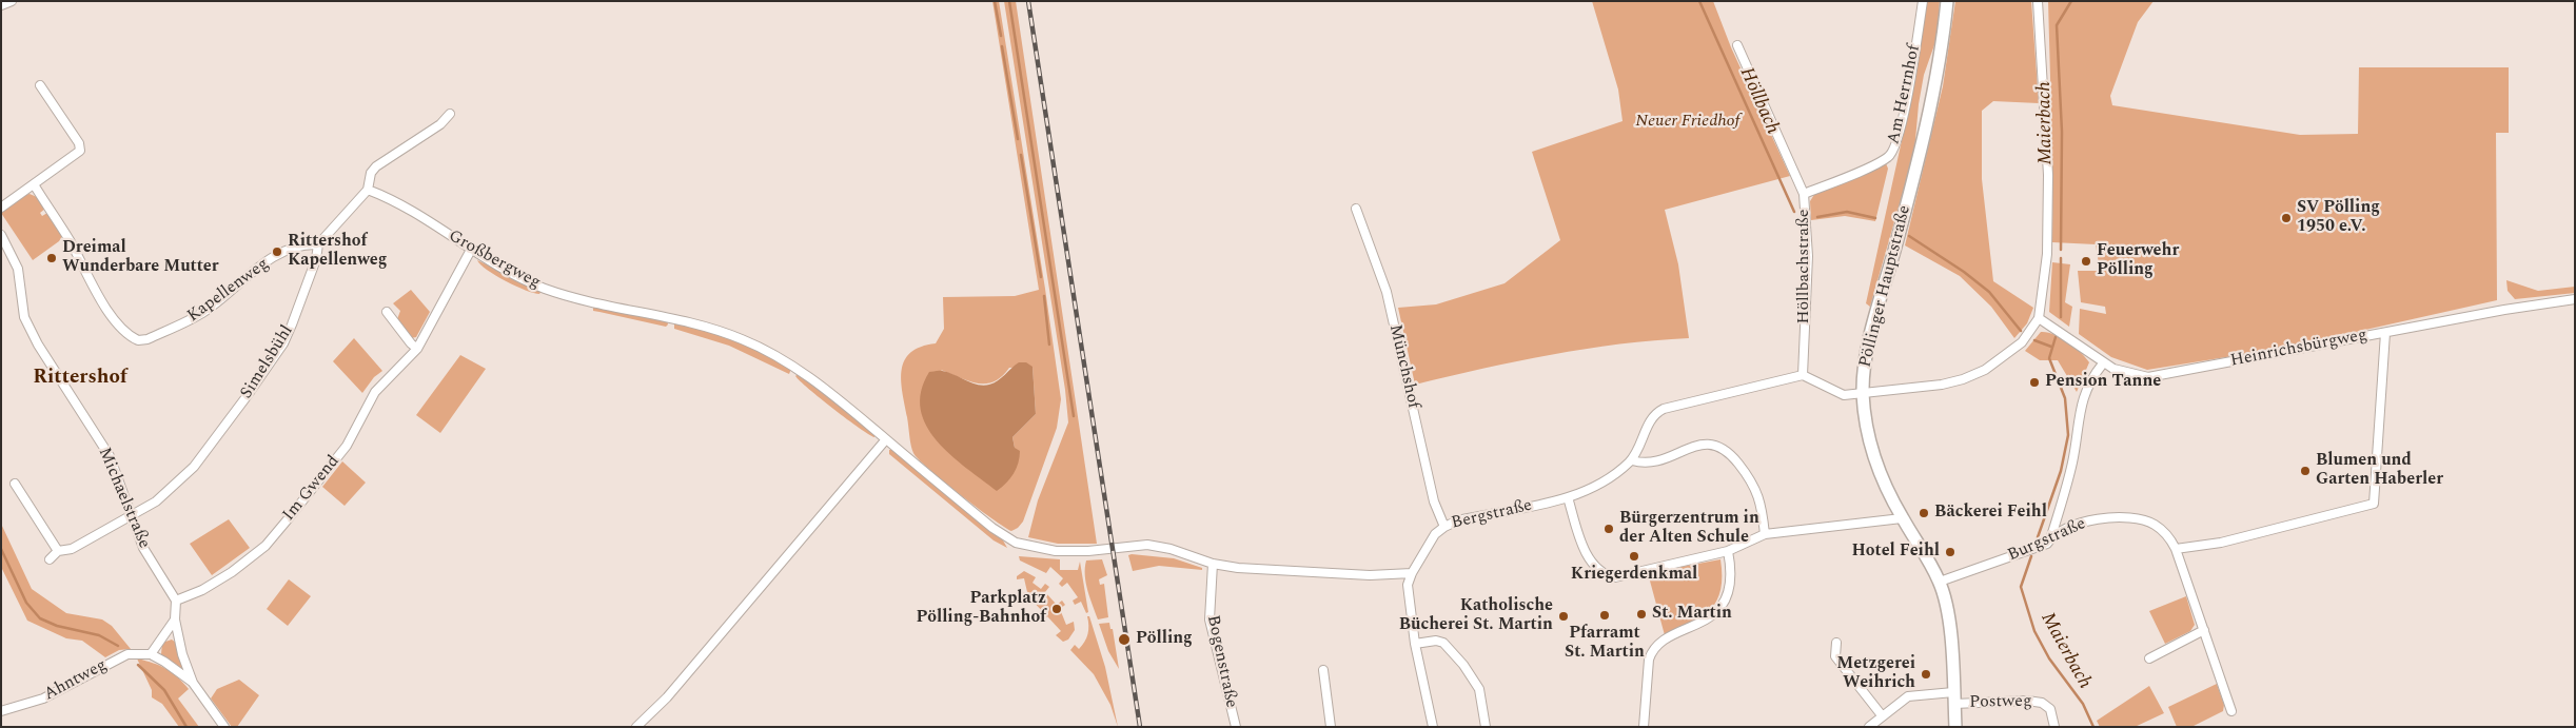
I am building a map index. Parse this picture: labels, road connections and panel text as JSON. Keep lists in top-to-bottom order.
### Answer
{
  "streets": {
    "street": [
      "Am Herrnhof",
      "Großbergweg",
      "Höllbachstraße",
      "Pöllinger Hauptstraße",
      "Kapellenweg",
      "Heinrichsbürgweg",
      "Simelsbühl",
      "Münchshof",
      "Im Gwend",
      "Michaelstraße",
      "Bergstraße",
      "Burgstraße",
      "Bogenstraße",
      "Ahntweg",
      "Postweg"
    ]
  },
  "crossings": [
    ["Am Herrnhof", "Höllbachstraße"],
    ["Großbergweg", "Simelsbühl"],
    ["Großbergweg", "Im Gwend"],
    ["Großbergweg", "Bogenstraße"],
    ["Höllbachstraße", "Bergstraße"],
    ["Pöllinger Hauptstraße", "Burgstraße"],
    ["Pöllinger Hauptstraße", "Postweg"],
    ["Kapellenweg", "Simelsbühl"],
    ["Simelsbühl", "Michaelstraße"],
    ["Münchshof", "Bergstraße"],
    ["Im Gwend", "Michaelstraße"]
  ],
  "districts": ["Rittershof"],
  "water": ["Höllbach", "Maierbach"],
  "parks": ["Neuer Friedhof"],
  "places": [
    "SV Pölling 1950 e.V.",
    "Rittershof Kapellenweg",
    "Dreimal Wunderbare Mutter",
    "Feuerwehr Pölling",
    "Pension Tanne",
    "Blumen und Garten Haberler",
    "Bäckerei Feihl",
    "Bürgerzentrum in der Alten Schule",
    "Hotel Feihl",
    "Kriegerdenkmal",
    "Parkplatz Pölling-Bahnhof",
    "St. Martin",
    "Pfarramt St. Martin",
    "Katholische Bücherei St. Martin",
    "Pölling",
    "Metzgerei Weihrich"
  ]
}
